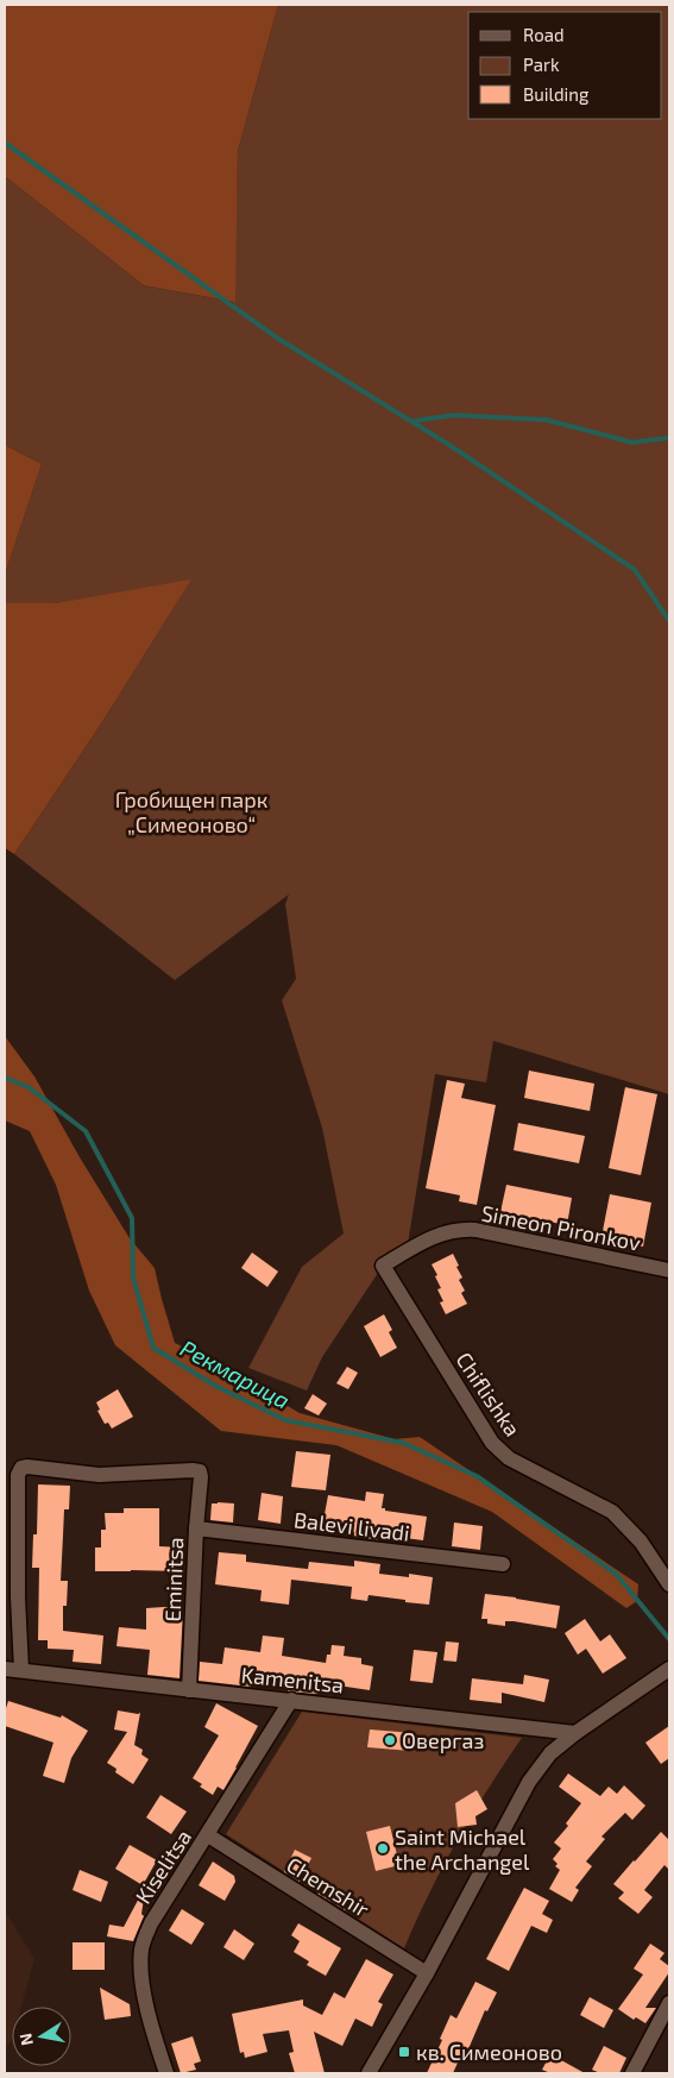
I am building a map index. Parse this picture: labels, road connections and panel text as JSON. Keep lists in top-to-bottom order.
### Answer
{
  "streets": {
    "street": [
      "Simeon Pironkov",
      "Chiflishka",
      "Balevi livadi",
      "Eminitsa",
      "Kamenitsa",
      "Kiselitsa",
      "Chemshir"
    ]
  },
  "crossings": [
    ["Simeon Pironkov", "Chiflishka"],
    ["Balevi livadi", "Eminitsa"],
    ["Eminitsa", "Kamenitsa"],
    ["Kamenitsa", "Kiselitsa"],
    ["Kiselitsa", "Chemshir"]
  ],
  "water": ["Рекмарица"],
  "parks": ["Гробищен парк „Симеоново“"],
  "places": {
    "other": ["Овергаз", "Saint Michael the Archangel"],
    "transit": ["кв. Симеоново"]
  },
  "legend": ["Road", "Park", "Building"],
  "north": "left"
}
